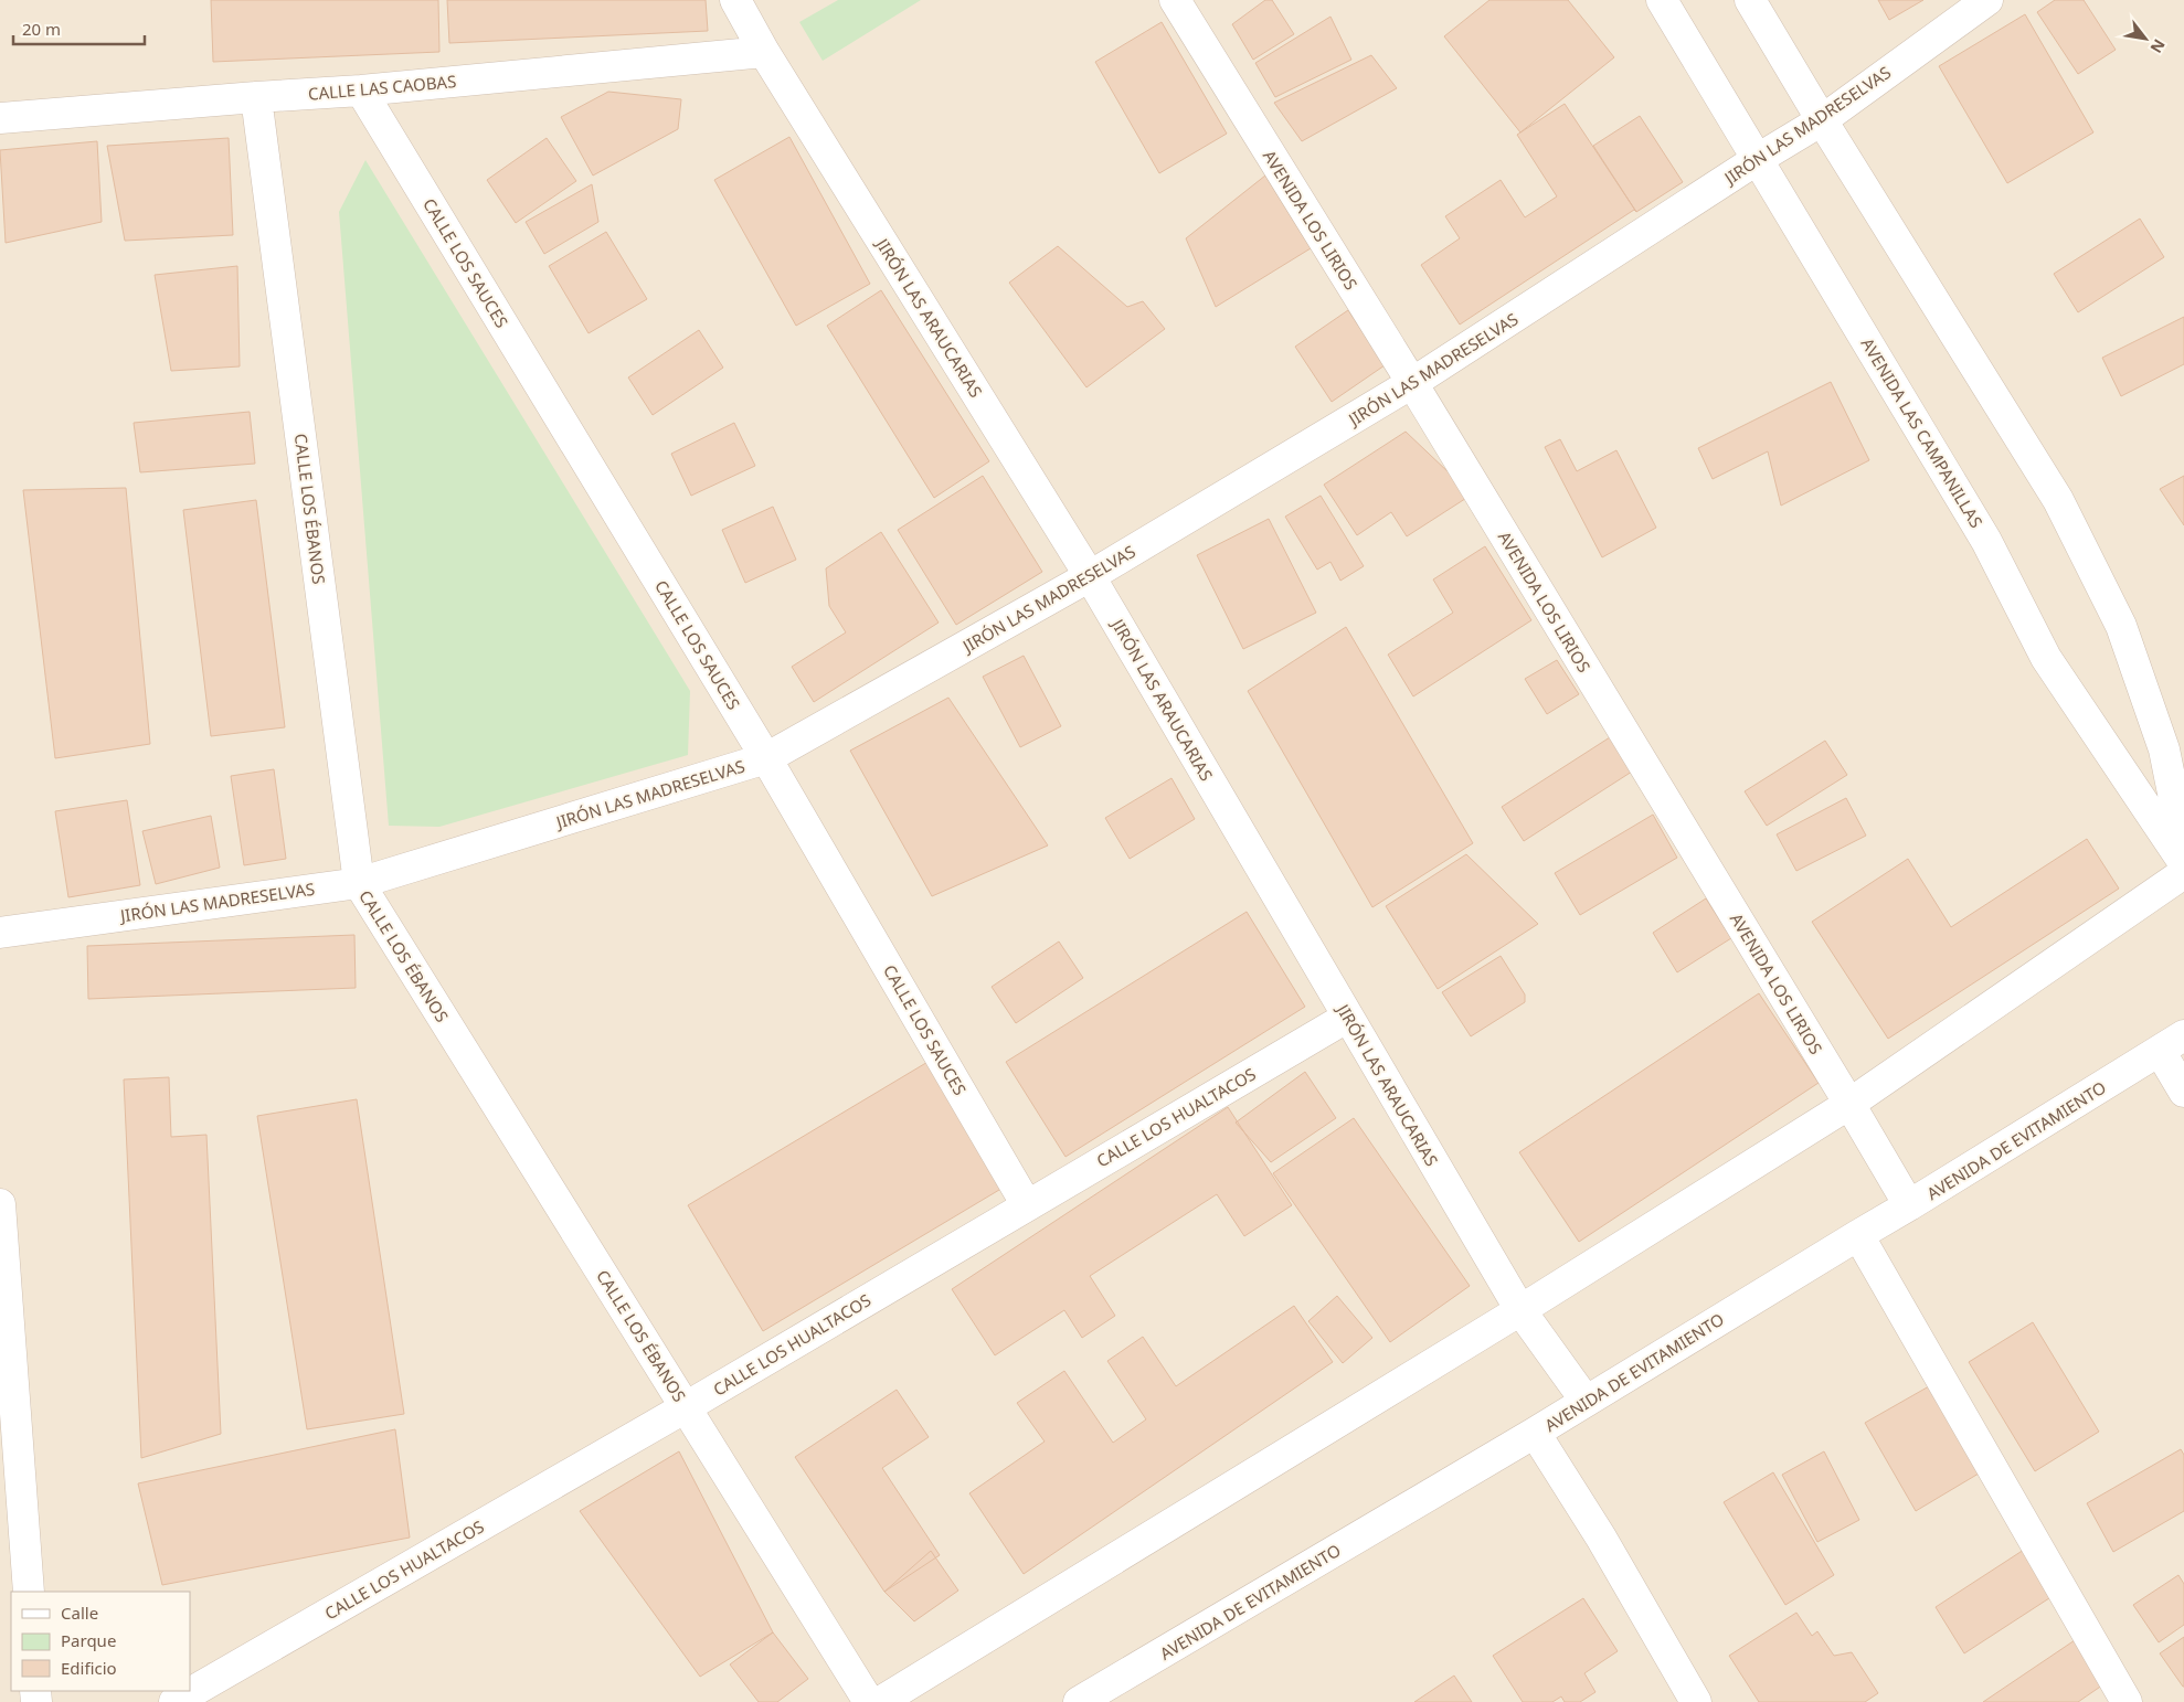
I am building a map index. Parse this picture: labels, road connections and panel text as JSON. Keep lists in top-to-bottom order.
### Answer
{
  "streets": {
    "street": [
      "CALLE LAS CAOBAS",
      "JIRÓN LAS MADRESELVAS",
      "AVENIDA LOS LIRIOS",
      "CALLE LOS SAUCES",
      "JIRÓN LAS ARAUCARIAS",
      "AVENIDA LAS CAMPANILLAS",
      "CALLE LOS ÉBANOS",
      "CALLE LOS HUALTACOS",
      "AVENIDA DE EVITAMIENTO"
    ]
  },
  "crossings": [
    ["CALLE LAS CAOBAS", "CALLE LOS SAUCES"],
    ["CALLE LAS CAOBAS", "JIRÓN LAS ARAUCARIAS"],
    ["CALLE LAS CAOBAS", "CALLE LOS ÉBANOS"],
    ["JIRÓN LAS MADRESELVAS", "AVENIDA LOS LIRIOS"],
    ["JIRÓN LAS MADRESELVAS", "CALLE LOS SAUCES"],
    ["JIRÓN LAS MADRESELVAS", "JIRÓN LAS ARAUCARIAS"],
    ["JIRÓN LAS MADRESELVAS", "AVENIDA LAS CAMPANILLAS"],
    ["JIRÓN LAS MADRESELVAS", "CALLE LOS ÉBANOS"],
    ["AVENIDA LOS LIRIOS", "AVENIDA DE EVITAMIENTO"],
    ["CALLE LOS SAUCES", "CALLE LOS HUALTACOS"],
    ["JIRÓN LAS ARAUCARIAS", "CALLE LOS HUALTACOS"],
    ["JIRÓN LAS ARAUCARIAS", "AVENIDA DE EVITAMIENTO"],
    ["CALLE LOS ÉBANOS", "CALLE LOS HUALTACOS"]
  ],
  "legend": ["Calle", "Parque", "Edificio"],
  "scale_bar": "20 m",
  "north": "bottom right"
}
